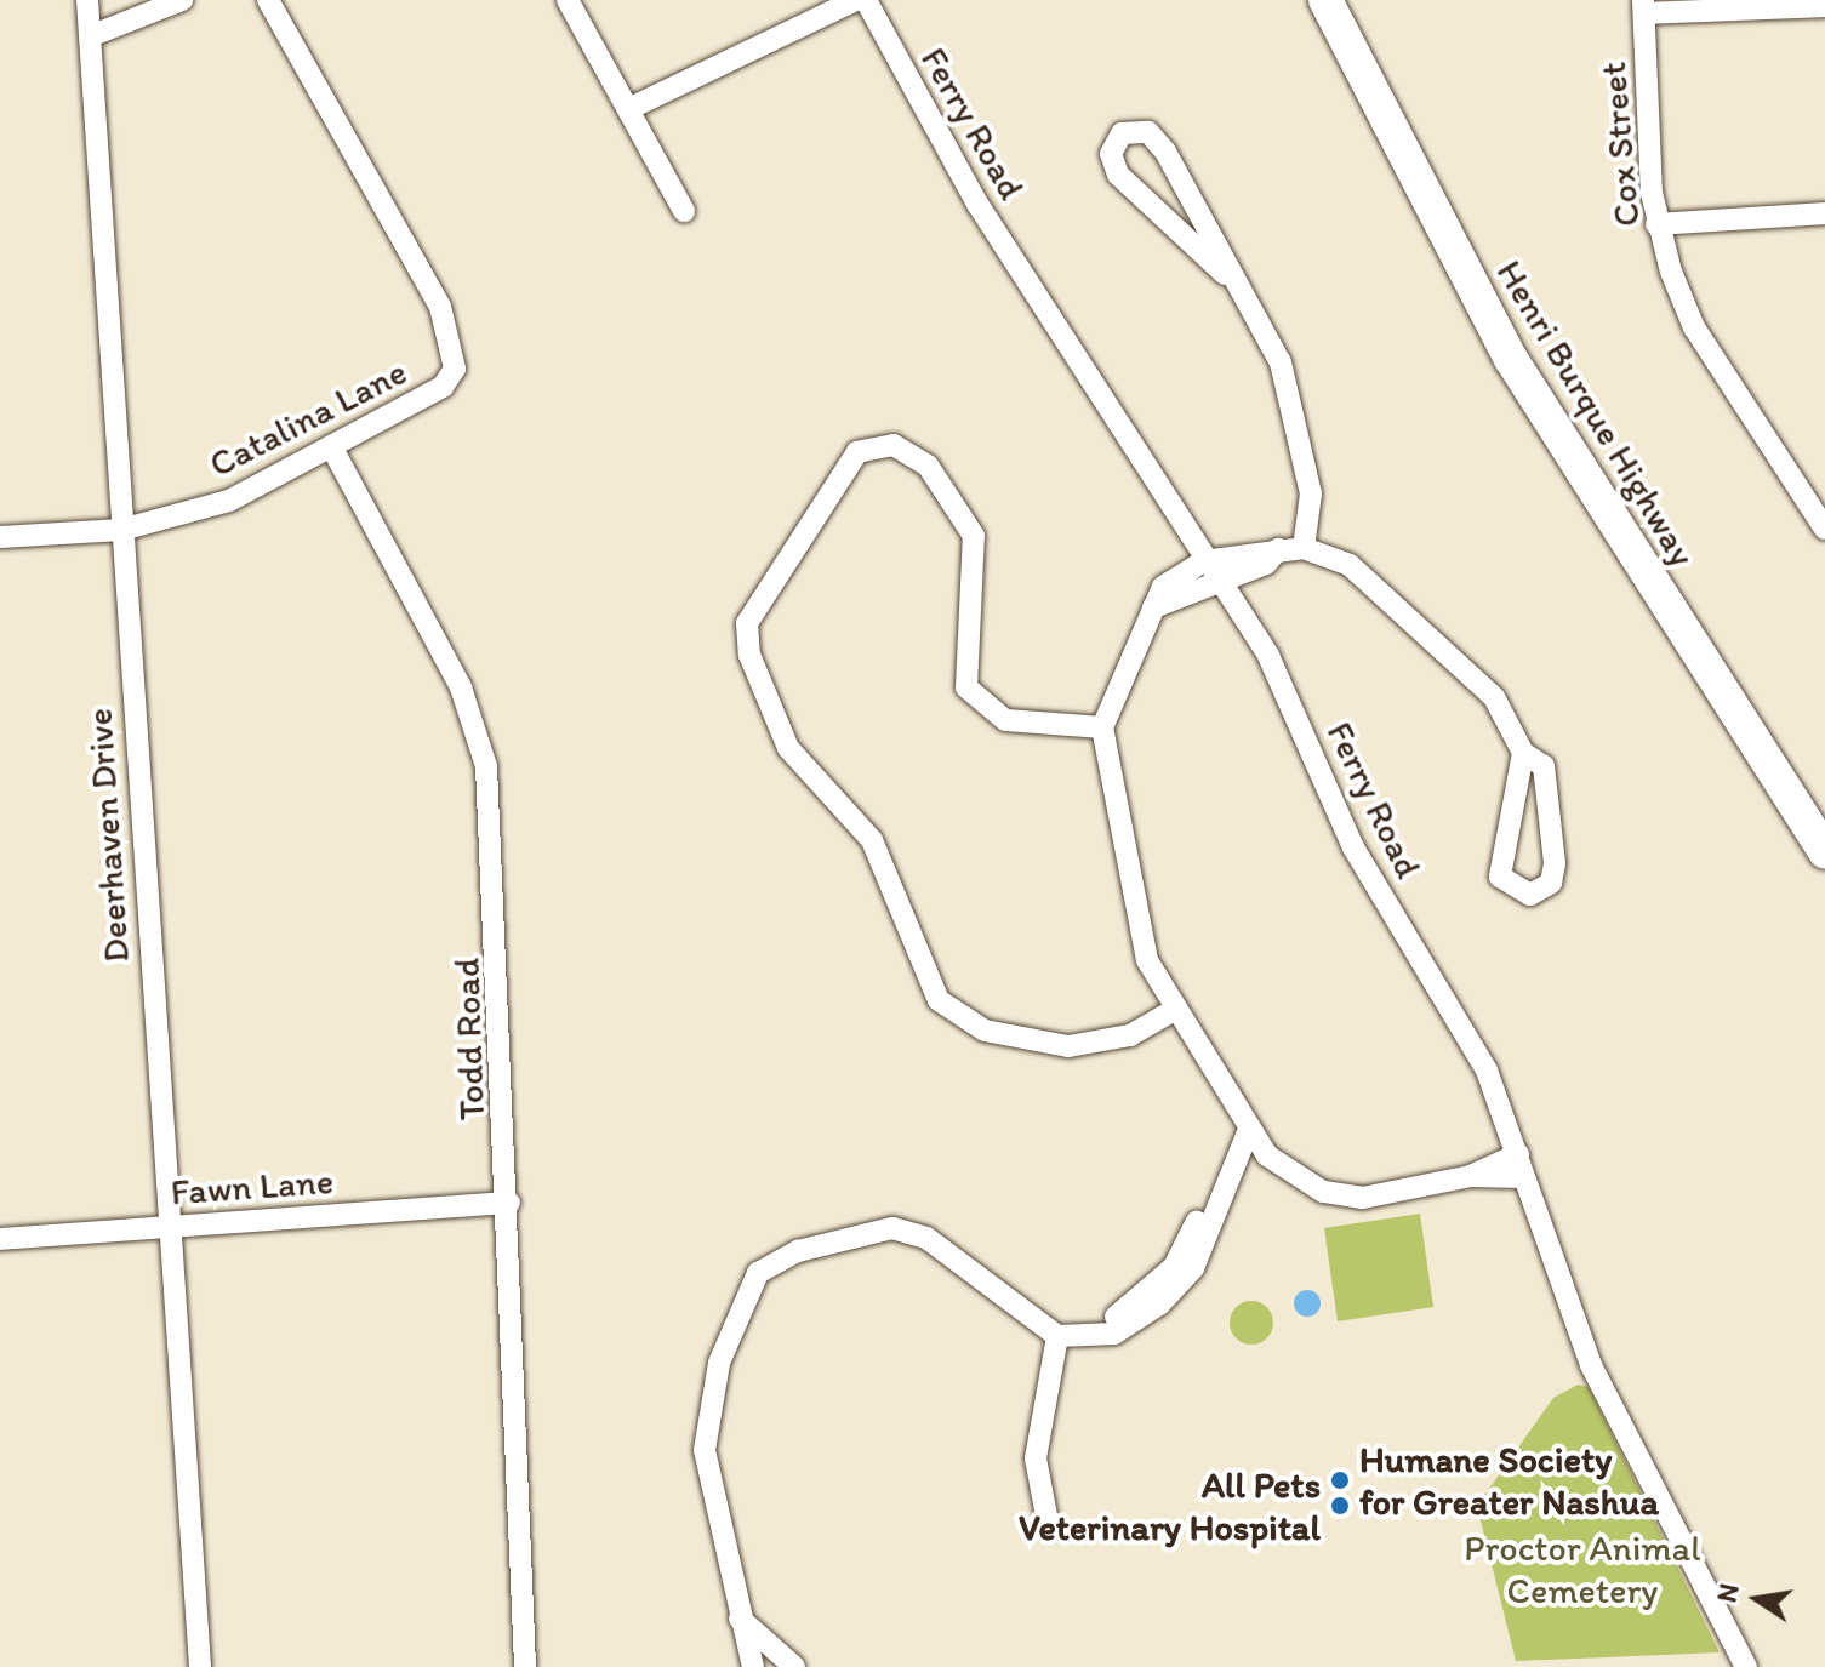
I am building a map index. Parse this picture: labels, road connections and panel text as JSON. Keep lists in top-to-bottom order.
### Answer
{
  "streets": {
    "main road": ["Henri Burque Highway"],
    "street": [
      "Ferry Road",
      "Cox Street",
      "Catalina Lane",
      "Deerhaven Drive",
      "Todd Road",
      "Fawn Lane"
    ]
  },
  "crossings": [
    ["Catalina Lane", "Deerhaven Drive"],
    ["Catalina Lane", "Todd Road"],
    ["Deerhaven Drive", "Fawn Lane"],
    ["Todd Road", "Fawn Lane"]
  ],
  "parks": ["Proctor Animal Cemetery"],
  "places": ["Humane Society for Greater Nashua", "All Pets Veterinary Hospital"],
  "north": "left"
}
